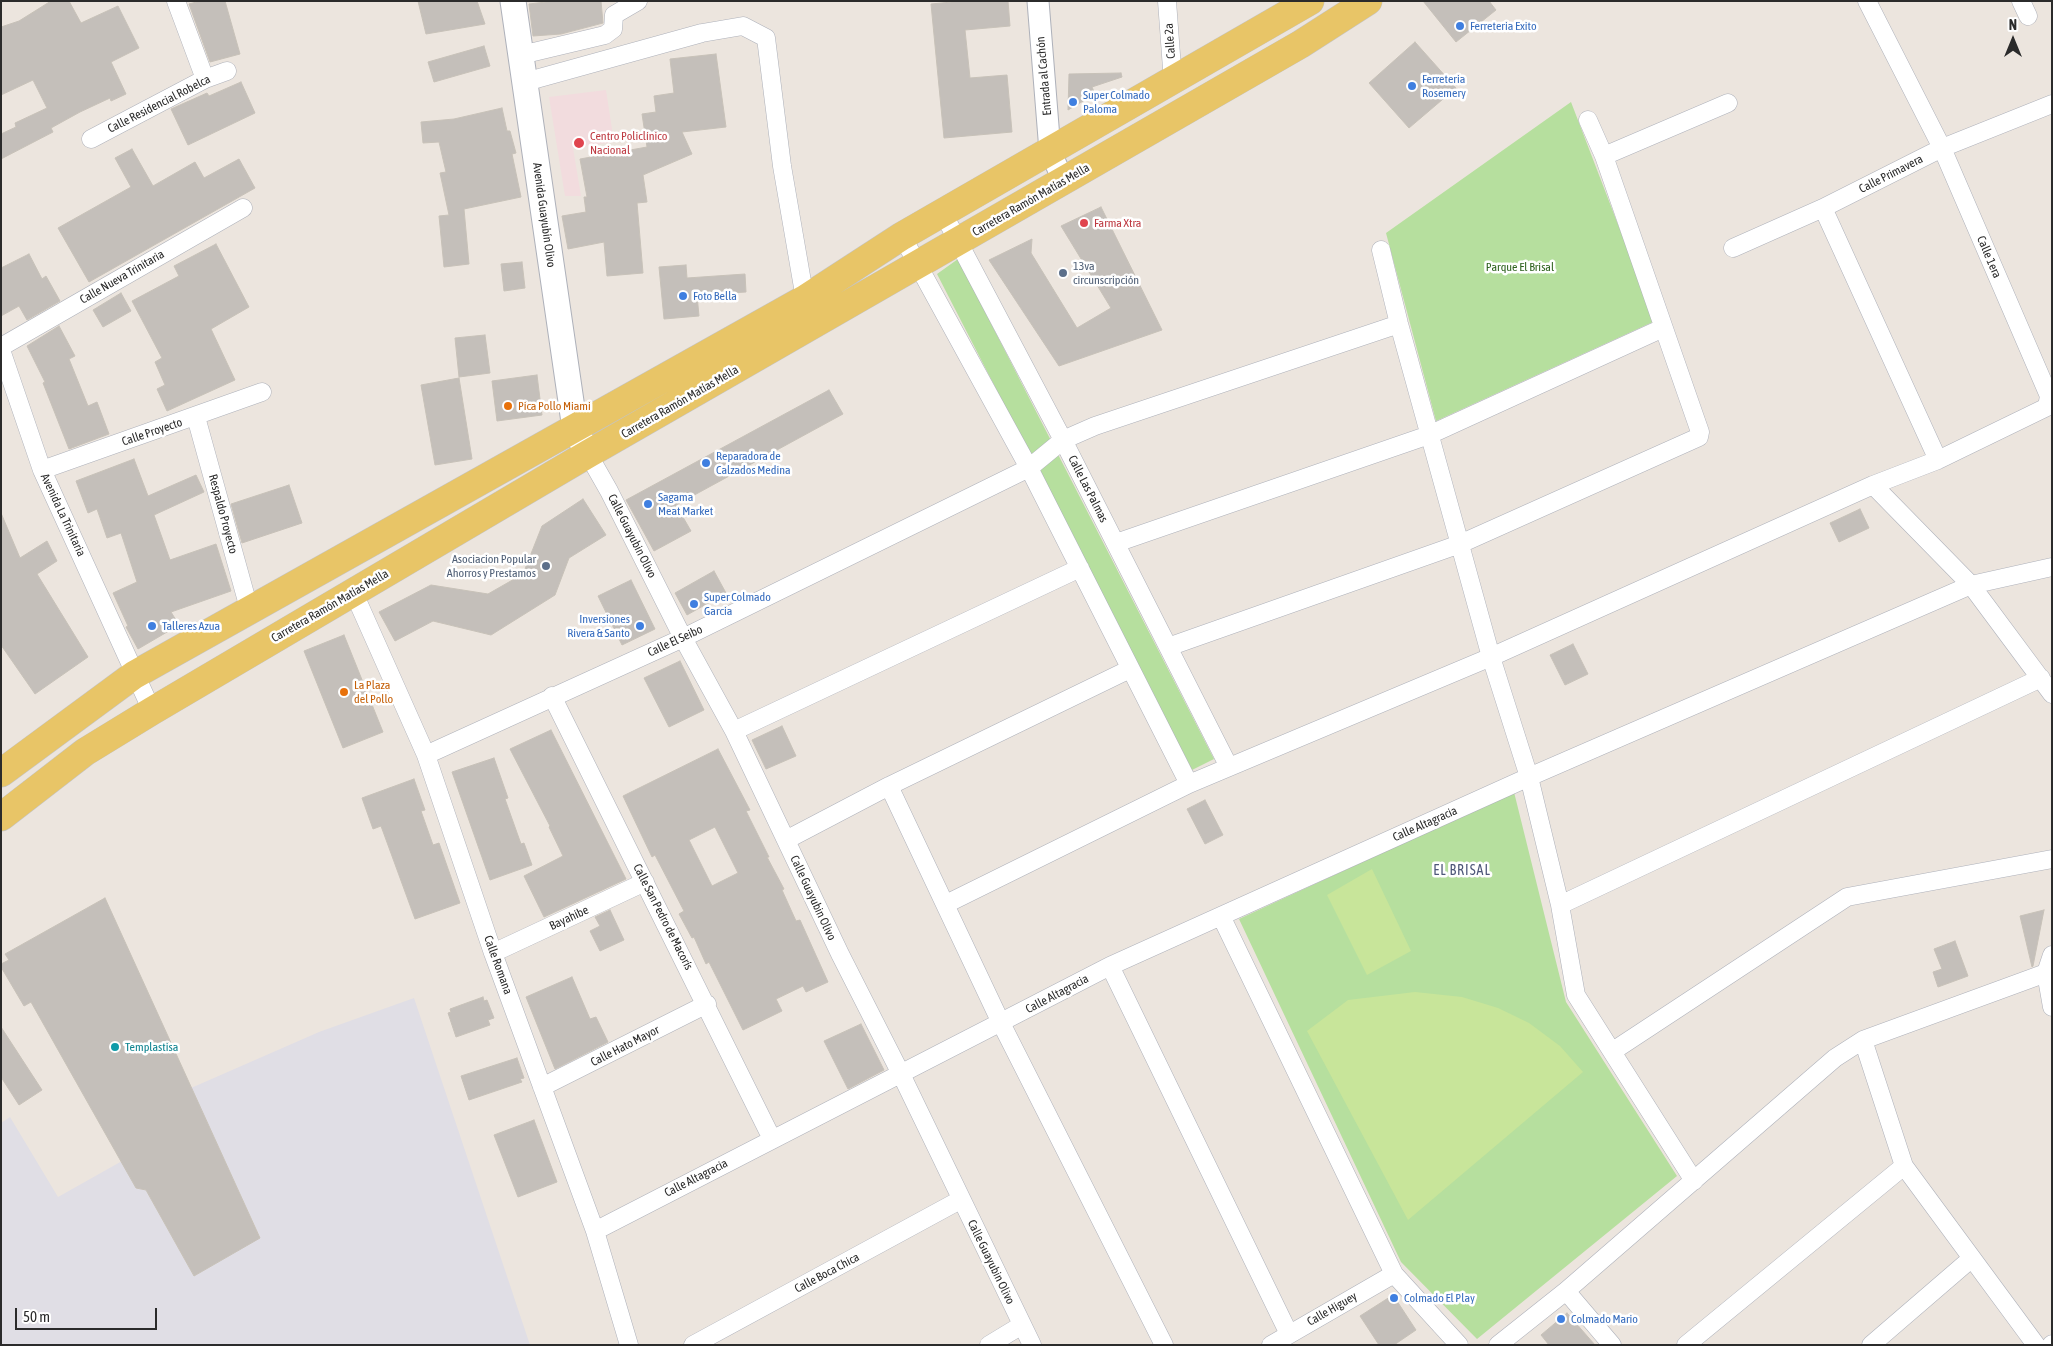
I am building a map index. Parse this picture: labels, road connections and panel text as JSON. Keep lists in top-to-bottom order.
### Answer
{
  "streets": {
    "main road": ["Carretera Ramón Matías Mella", "Avenida Guayubín Olivo"],
    "street": [
      "Calle 2a",
      "Entrada al Cachón",
      "Calle Residencial Robelca",
      "Calle Primavera",
      "Calle 1era",
      "Calle Nueva Trinitaria",
      "Calle Proyecto",
      "Calle Las Palmas",
      "Respaldo Proyecto",
      "Avenida La Trinitaria",
      "Calle Guayubin Olivo",
      "Calle El Seibo",
      "Calle Altagracia",
      "Calle San Pedro de Macorís",
      "Bayahibe",
      "Calle Romana",
      "Calle Hato Mayor",
      "Calle Boca Chica",
      "Calle Higuey"
    ]
  },
  "crossings": [
    ["Entrada al Cachón", "Carretera Ramón Matías Mella"],
    ["Calle Primavera", "Calle 1era"],
    ["Carretera Ramón Matías Mella", "Avenida Guayubín Olivo"],
    ["Carretera Ramón Matías Mella", "Calle Las Palmas"],
    ["Carretera Ramón Matías Mella", "Avenida La Trinitaria"],
    ["Carretera Ramón Matías Mella", "Calle Guayubin Olivo"],
    ["Carretera Ramón Matías Mella", "Calle Romana"],
    ["Avenida Guayubín Olivo", "Calle Guayubin Olivo"],
    ["Calle 1era", "Calle Las Palmas"],
    ["Calle Nueva Trinitaria", "Avenida La Trinitaria"],
    ["Calle Proyecto", "Respaldo Proyecto"],
    ["Calle Proyecto", "Avenida La Trinitaria"],
    ["Calle Las Palmas", "Calle El Seibo"],
    ["Calle Guayubin Olivo", "Calle El Seibo"],
    ["Calle Guayubin Olivo", "Calle Altagracia"],
    ["Calle Guayubin Olivo", "Calle Boca Chica"],
    ["Calle El Seibo", "Calle San Pedro de Macorís"],
    ["Calle El Seibo", "Calle Romana"],
    ["Calle Altagracia", "Calle San Pedro de Macorís"],
    ["Calle Altagracia", "Calle Romana"],
    ["Calle San Pedro de Macorís", "Bayahibe"],
    ["Calle San Pedro de Macorís", "Calle Hato Mayor"],
    ["Bayahibe", "Calle Romana"],
    ["Calle Romana", "Calle Hato Mayor"]
  ],
  "districts": ["EL BRISAL"],
  "parks": ["Parque El Brisal"],
  "places": [
    "Ferreteria Exito",
    "Ferreteria Rosemery",
    "Super Colmado Paloma",
    "Centro Policlínico Nacional",
    "Farma Xtra",
    "13va circunscripción",
    "Foto Bella",
    "Pica Pollo Miami",
    "Reparadora de Calzados Medina",
    "Sagama Meat Market",
    "Asociacion Popular Ahorros y Prestamos",
    "Super Colmado Garcia",
    "Talleres Azua",
    "Inversiones Rivera & Santo",
    "La Plaza del Pollo",
    "Templastisa",
    "Colmado El Play",
    "Colmado Mario"
  ],
  "scale_bar": "50 m",
  "north": "top"
}
